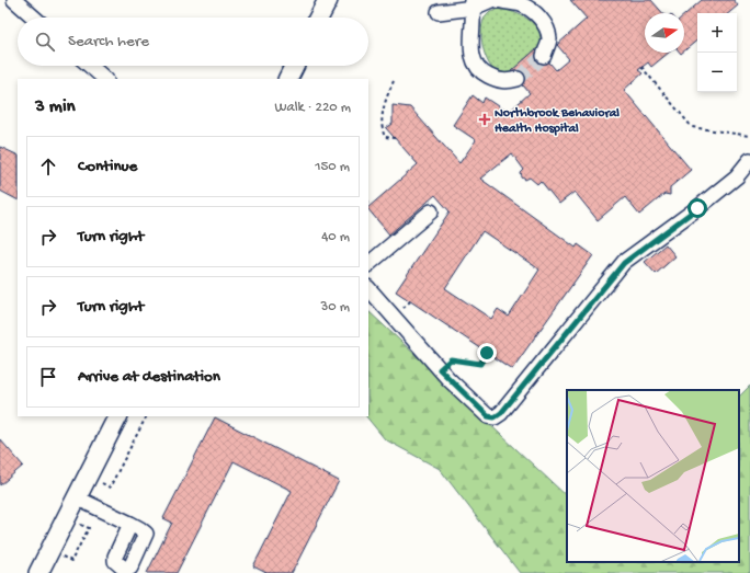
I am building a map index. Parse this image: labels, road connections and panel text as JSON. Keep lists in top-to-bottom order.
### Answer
{
  "places": {
    "health": ["Northbrook Behavioral Health Hospital"]
  },
  "north": "right",
  "page": {
    "map_buttons": ["+", "−"],
    "search": "Search here",
    "heading": ["3 min", "Walk · 220 m"],
    "list": [
      ["Continue", "150 m"],
      ["Turn right", "40 m"],
      ["Turn right", "30 m"],
      "Arrive at destination"
    ]
  }
}
